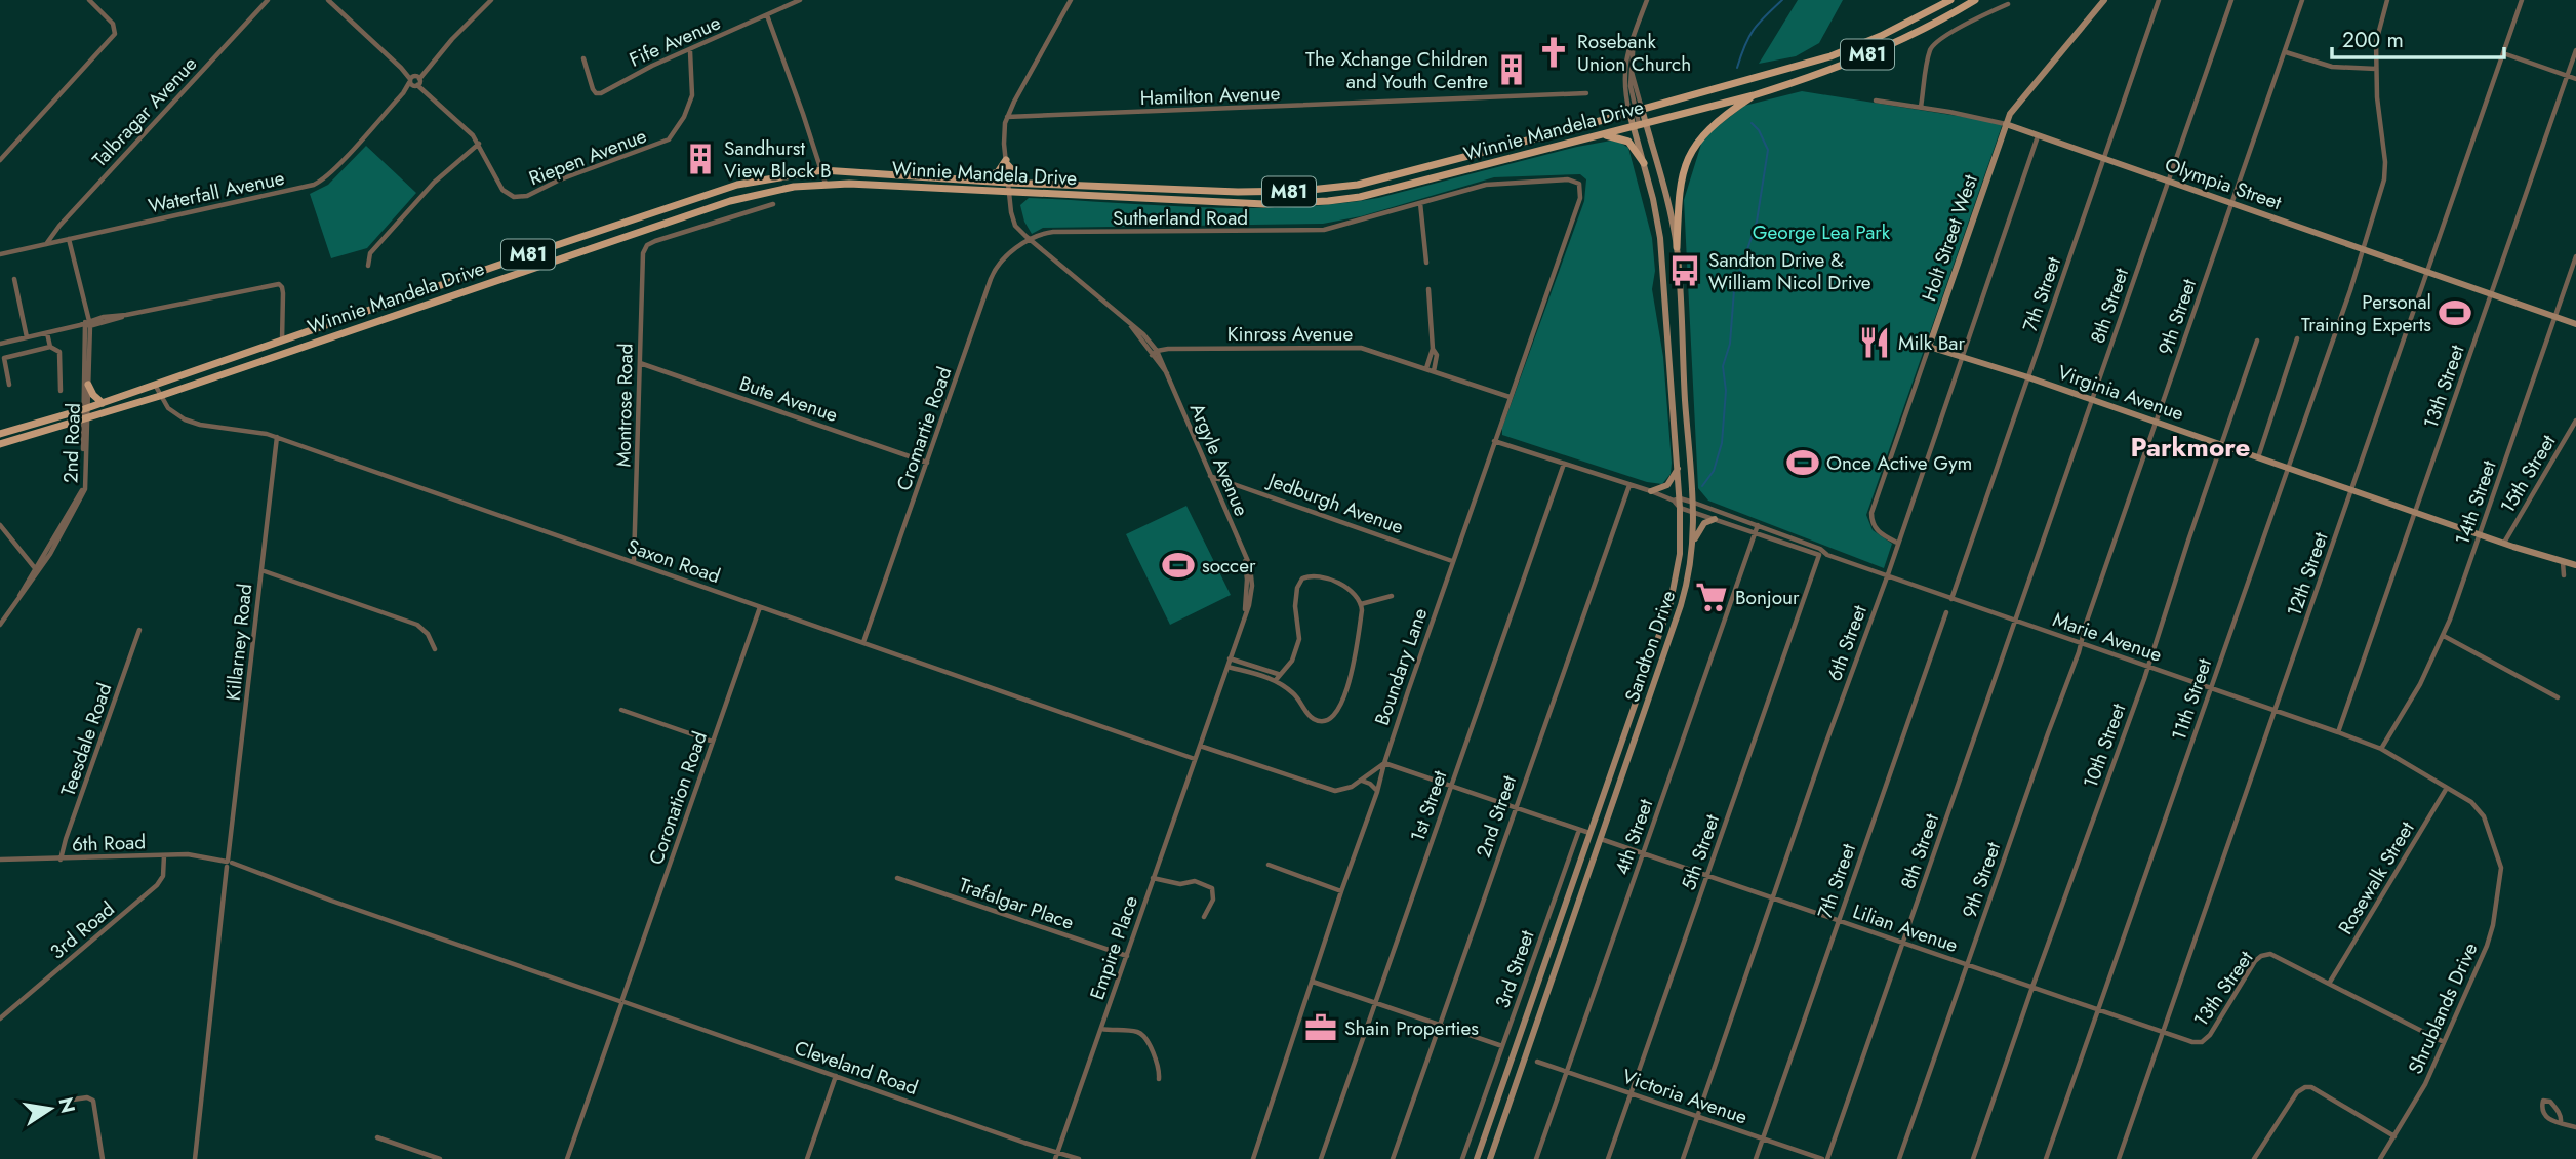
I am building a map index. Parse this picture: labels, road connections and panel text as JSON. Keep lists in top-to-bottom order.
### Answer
{
  "streets": {
    "main road": [
      "M81",
      "Winnie Mandela Drive",
      "Olympia Street",
      "Holt Street West",
      "Virginia Avenue",
      "Sandton Drive"
    ],
    "street": [
      "Fife Avenue",
      "Hamilton Avenue",
      "Talbragar Avenue",
      "Riepen Avenue",
      "Waterfall Avenue",
      "Sutherland Road",
      "7th Street",
      "8th Street",
      "9th Street",
      "Kinross Avenue",
      "13th Street",
      "Bute Avenue",
      "Montrose Road",
      "Cromartie Road",
      "2nd Road",
      "Argyle Avenue",
      "15th Street",
      "14th Street",
      "Jedburgh Avenue",
      "Saxon Road",
      "12th Street",
      "Marie Avenue",
      "Killarney Road",
      "6th Street",
      "Boundary Lane",
      "11th Street",
      "Teesdale Road",
      "10th Street",
      "Coronation Road",
      "1st Street",
      "2nd Street",
      "4th Street",
      "6th Road",
      "5th Street",
      "Rosewalk Street",
      "Trafalgar Place",
      "Lilian Avenue",
      "3rd Road",
      "Empire Place",
      "3rd Street",
      "Shrublands Drive",
      "Cleveland Road",
      "Victoria Avenue"
    ]
  },
  "crossings": [
    ["Fife Avenue", "Riepen Avenue"],
    ["Hamilton Avenue", "Argyle Avenue"],
    ["Talbragar Avenue", "Waterfall Avenue"],
    ["Winnie Mandela Drive", "2nd Road"],
    ["Winnie Mandela Drive", "Argyle Avenue"],
    ["Winnie Mandela Drive", "Saxon Road"],
    ["Winnie Mandela Drive", "Sandton Drive"],
    ["Riepen Avenue", "Waterfall Avenue"],
    ["Olympia Street", "Holt Street West"],
    ["Olympia Street", "7th Street"],
    ["Olympia Street", "8th Street"],
    ["Olympia Street", "9th Street"],
    ["Olympia Street", "13th Street"],
    ["Olympia Street", "14th Street"],
    ["Olympia Street", "12th Street"],
    ["Olympia Street", "6th Street"],
    ["Olympia Street", "11th Street"],
    ["Waterfall Avenue", "2nd Road"],
    ["Sutherland Road", "Cromartie Road"],
    ["Sutherland Road", "Argyle Avenue"],
    ["Sutherland Road", "Boundary Lane"],
    ["Holt Street West", "Virginia Avenue"],
    ["Holt Street West", "6th Street"],
    ["7th Street", "Virginia Avenue"],
    ["7th Street", "Marie Avenue"],
    ["7th Street", "Lilian Avenue"],
    ["7th Street", "Victoria Avenue"],
    ["8th Street", "Virginia Avenue"],
    ["8th Street", "Marie Avenue"],
    ["8th Street", "Lilian Avenue"],
    ["8th Street", "Victoria Avenue"],
    ["9th Street", "Virginia Avenue"],
    ["9th Street", "Marie Avenue"],
    ["9th Street", "Lilian Avenue"],
    ["Kinross Avenue", "Argyle Avenue"],
    ["Kinross Avenue", "Boundary Lane"],
    ["13th Street", "Virginia Avenue"],
    ["13th Street", "Marie Avenue"],
    ["13th Street", "Rosewalk Street"],
    ["13th Street", "Lilian Avenue"],
    ["Virginia Avenue", "15th Street"],
    ["Virginia Avenue", "14th Street"],
    ["Virginia Avenue", "12th Street"],
    ["Virginia Avenue", "6th Street"],
    ["Virginia Avenue", "11th Street"],
    ["Virginia Avenue", "10th Street"],
    ["Bute Avenue", "Montrose Road"],
    ["Bute Avenue", "Cromartie Road"],
    ["Montrose Road", "Saxon Road"],
    ["Cromartie Road", "Argyle Avenue"],
    ["Cromartie Road", "Saxon Road"],
    ["Argyle Avenue", "Jedburgh Avenue"],
    ["Argyle Avenue", "Empire Place"],
    ["14th Street", "Marie Avenue"],
    ["Jedburgh Avenue", "Boundary Lane"],
    ["Saxon Road", "Killarney Road"],
    ["Saxon Road", "Coronation Road"],
    ["Saxon Road", "Empire Place"],
    ["12th Street", "Marie Avenue"],
    ["12th Street", "Lilian Avenue"],
    ["Marie Avenue", "6th Street"],
    ["Marie Avenue", "Sandton Drive"],
    ["Marie Avenue", "11th Street"],
    ["Marie Avenue", "10th Street"],
    ["Marie Avenue", "4th Street"],
    ["Marie Avenue", "5th Street"],
    ["Marie Avenue", "Rosewalk Street"],
    ["Marie Avenue", "Shrublands Drive"],
    ["Killarney Road", "6th Road"],
    ["Killarney Road", "Cleveland Road"],
    ["6th Street", "Lilian Avenue"],
    ["6th Street", "Victoria Avenue"],
    ["Sandton Drive", "Lilian Avenue"],
    ["11th Street", "Lilian Avenue"],
    ["Teesdale Road", "6th Road"],
    ["10th Street", "Lilian Avenue"],
    ["Coronation Road", "Cleveland Road"],
    ["4th Street", "Lilian Avenue"],
    ["4th Street", "Victoria Avenue"],
    ["6th Road", "3rd Road"],
    ["6th Road", "Cleveland Road"],
    ["5th Street", "Lilian Avenue"],
    ["5th Street", "Victoria Avenue"],
    ["Trafalgar Place", "Empire Place"],
    ["Empire Place", "Cleveland Road"]
  ],
  "districts": ["Parkmore"],
  "parks": ["George Lea Park"],
  "places": {
    "church": ["Rosebank Union Church"],
    "building": ["The Xchange Children and Youth Centre", "Sandhurst View Block B"],
    "bus stop": ["Sandton Drive & William Nicol Drive"],
    "sports": ["Personal Training Experts", "Once Active Gym", "soccer"],
    "restaurant": ["Milk Bar"],
    "supermarket": ["Bonjour"],
    "office": ["Shain Properties"]
  },
  "scale_bar": "200 m",
  "north": "right"
}
